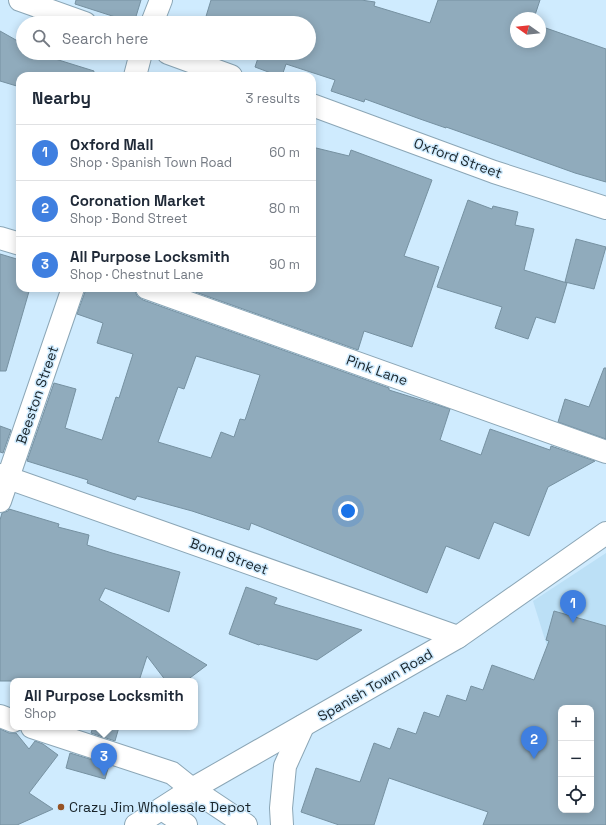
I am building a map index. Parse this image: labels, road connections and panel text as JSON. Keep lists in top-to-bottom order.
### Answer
{
  "streets": {
    "street": [
      "Oxford Street",
      "Pink Lane",
      "Beeston Street",
      "Bond Street",
      "Spanish Town Road"
    ]
  },
  "crossings": [
    ["Beeston Street", "Bond Street"],
    ["Bond Street", "Spanish Town Road"]
  ],
  "places": ["Crazy Jim Wholesale Depot"],
  "north": "left",
  "page": {
    "search": "Search here",
    "heading": ["Nearby", "3 results"],
    "list": [
      {
        "mark": "1",
        "name": "Oxford Mall",
        "note": "Shop · Spanish Town Road",
        "value": "60 m"
      },
      {
        "mark": "2",
        "name": "Coronation Market",
        "note": "Shop · Bond Street",
        "value": "80 m"
      },
      {
        "mark": "3",
        "name": "All Purpose Locksmith",
        "note": "Shop · Chestnut Lane",
        "value": "90 m"
      }
    ],
    "pins": ["1", "2", "3"],
    "popup": ["All Purpose Locksmith", "Shop"],
    "map_buttons": ["+", "−"]
  }
}
